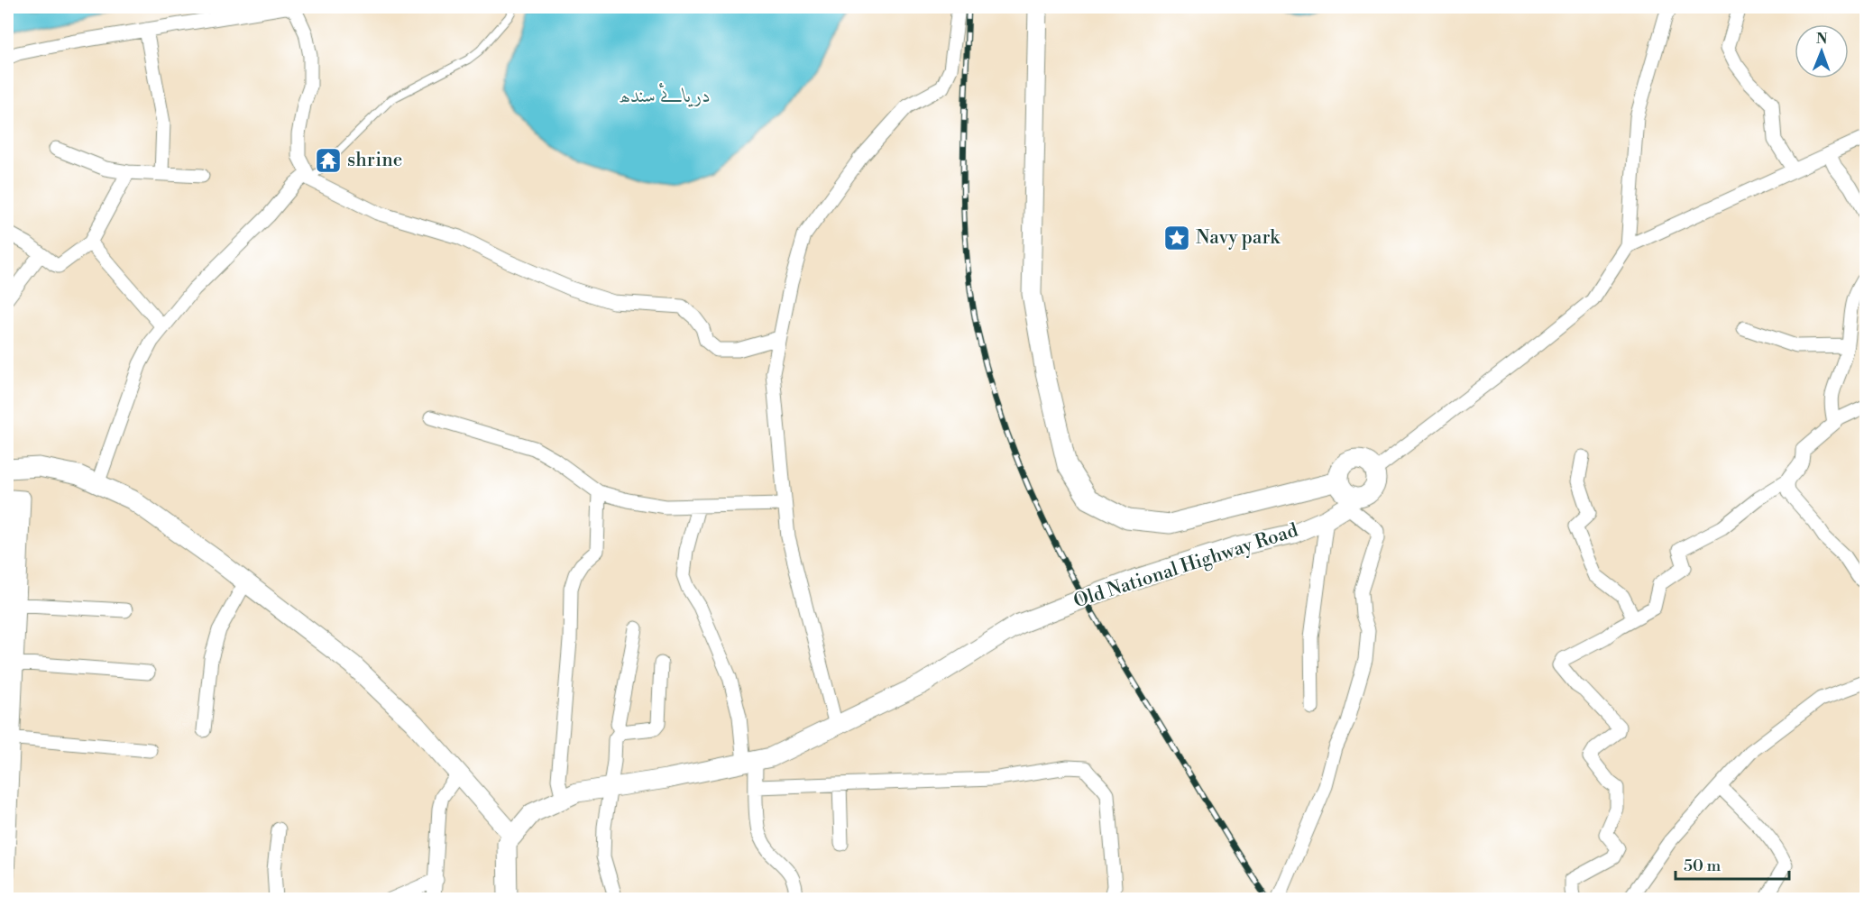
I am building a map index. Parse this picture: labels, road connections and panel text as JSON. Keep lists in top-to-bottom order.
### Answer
{
  "streets": {
    "main road": ["Old National Highway Road"]
  },
  "water": ["دریائے سندھ"],
  "places": {
    "temple": ["shrine"],
    "place": ["Navy park"]
  },
  "scale_bar": "50 m",
  "north": "top"
}
